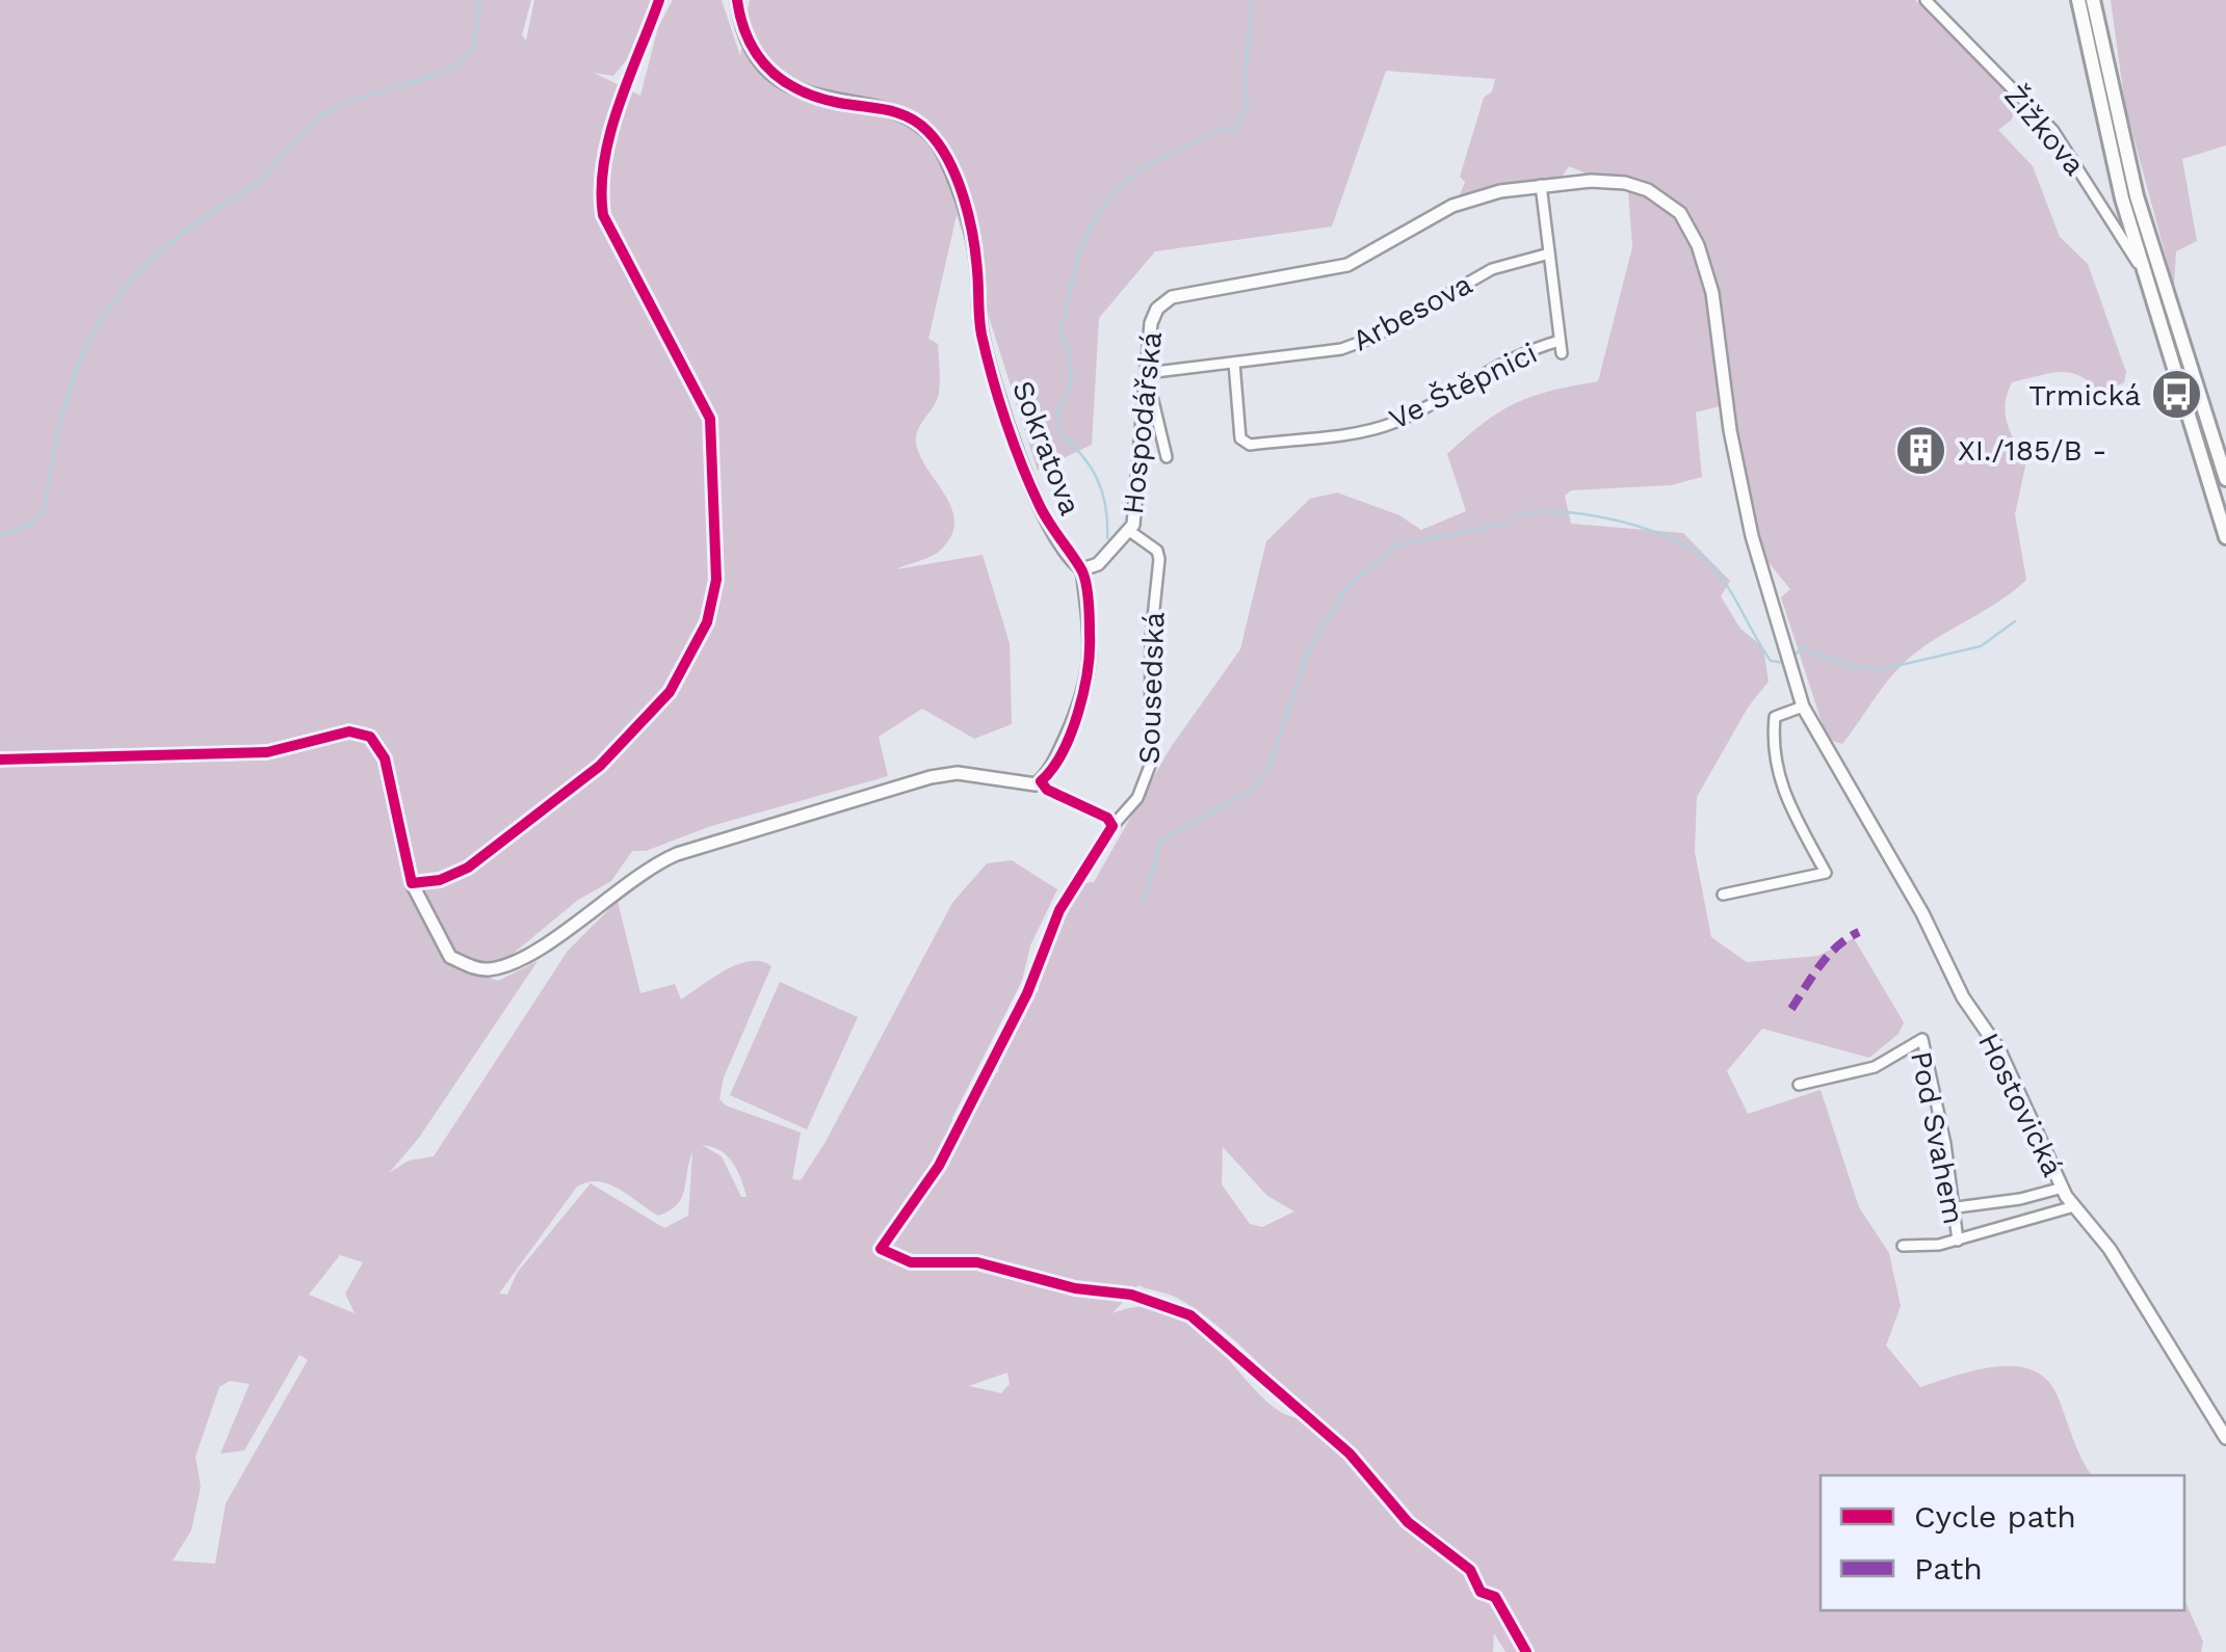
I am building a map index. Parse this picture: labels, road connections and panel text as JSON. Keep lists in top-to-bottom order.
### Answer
{
  "streets": {
    "main road": ["Žižkova"],
    "street": [
      "Arbesova",
      "Ve Štěpnici",
      "Hospodářská",
      "Sokratova",
      "Sousedská",
      "Hostovická",
      "Pod Svahem"
    ]
  },
  "crossings": [
    ["Arbesova", "Ve Štěpnici"],
    ["Arbesova", "Hospodářská"],
    ["Hospodářská", "Sokratova"],
    ["Hospodářská", "Sousedská"],
    ["Hospodářská", "Hostovická"],
    ["Hostovická", "Pod Svahem"]
  ],
  "places": {
    "bus stop": ["Trmická"],
    "building": ["XI./185/B -"]
  },
  "legend": ["Cycle path", "Path"]
}
